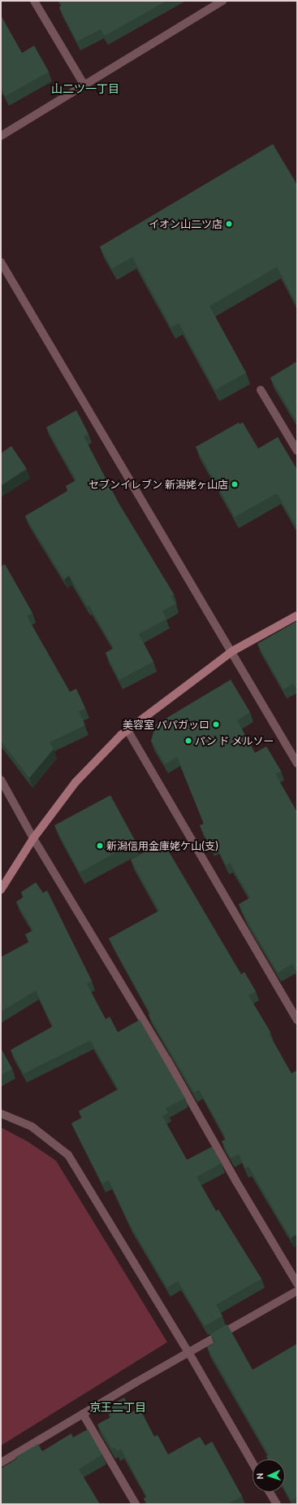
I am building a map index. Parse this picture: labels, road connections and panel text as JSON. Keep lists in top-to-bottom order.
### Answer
{
  "districts": ["山二ツ一丁目", "京王二丁目"],
  "places": [
    "イオン山二ツ店",
    "セブンイレブン 新潟姥ヶ山店",
    "美容室 パパガッロ",
    "パン ド メルソー",
    "新潟信用金庫姥ケ山(支)"
  ],
  "north": "left"
}
